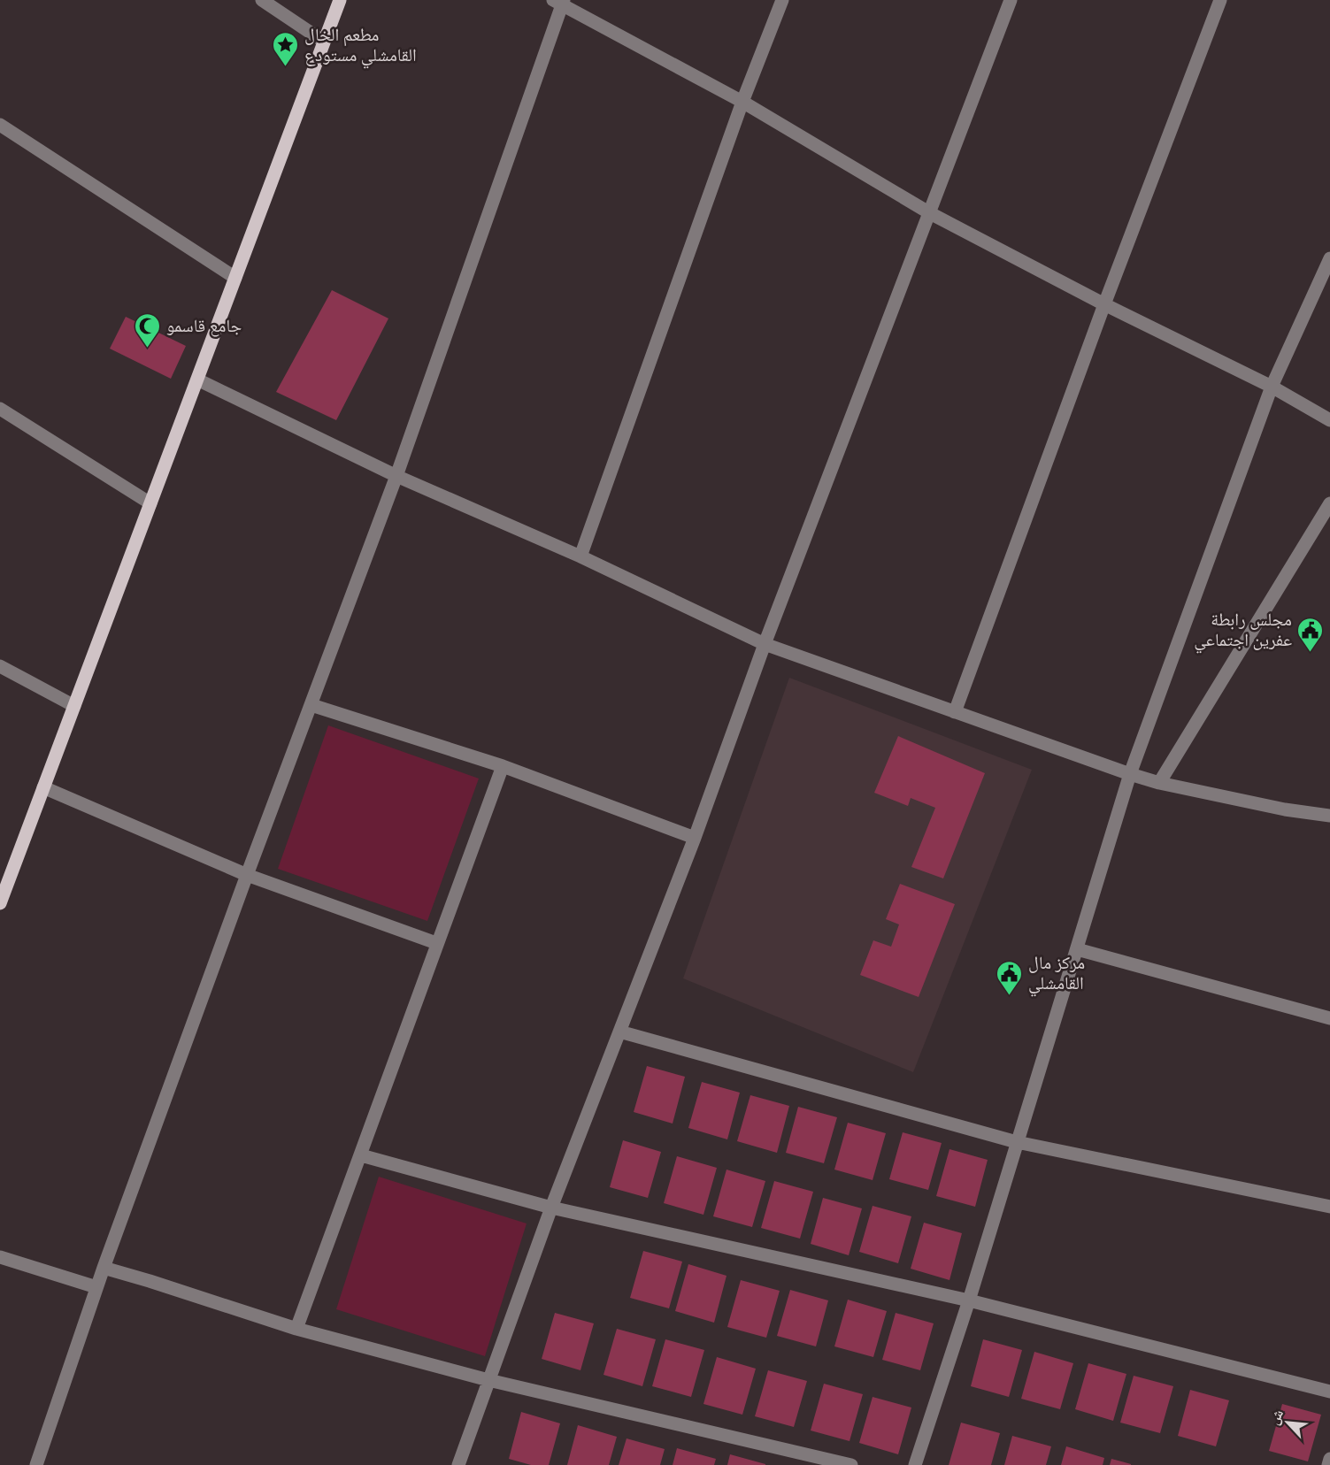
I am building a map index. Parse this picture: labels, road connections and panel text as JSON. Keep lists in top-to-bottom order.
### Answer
{
  "places": {
    "place": ["مطعم الخال القامشلي مستودع"],
    "mosque": ["جامع قاسمو"],
    "public building": ["مجلس رابطة عفرين اجتماعي", "مركز مال القامشلي"]
  },
  "north": "top left"
}
